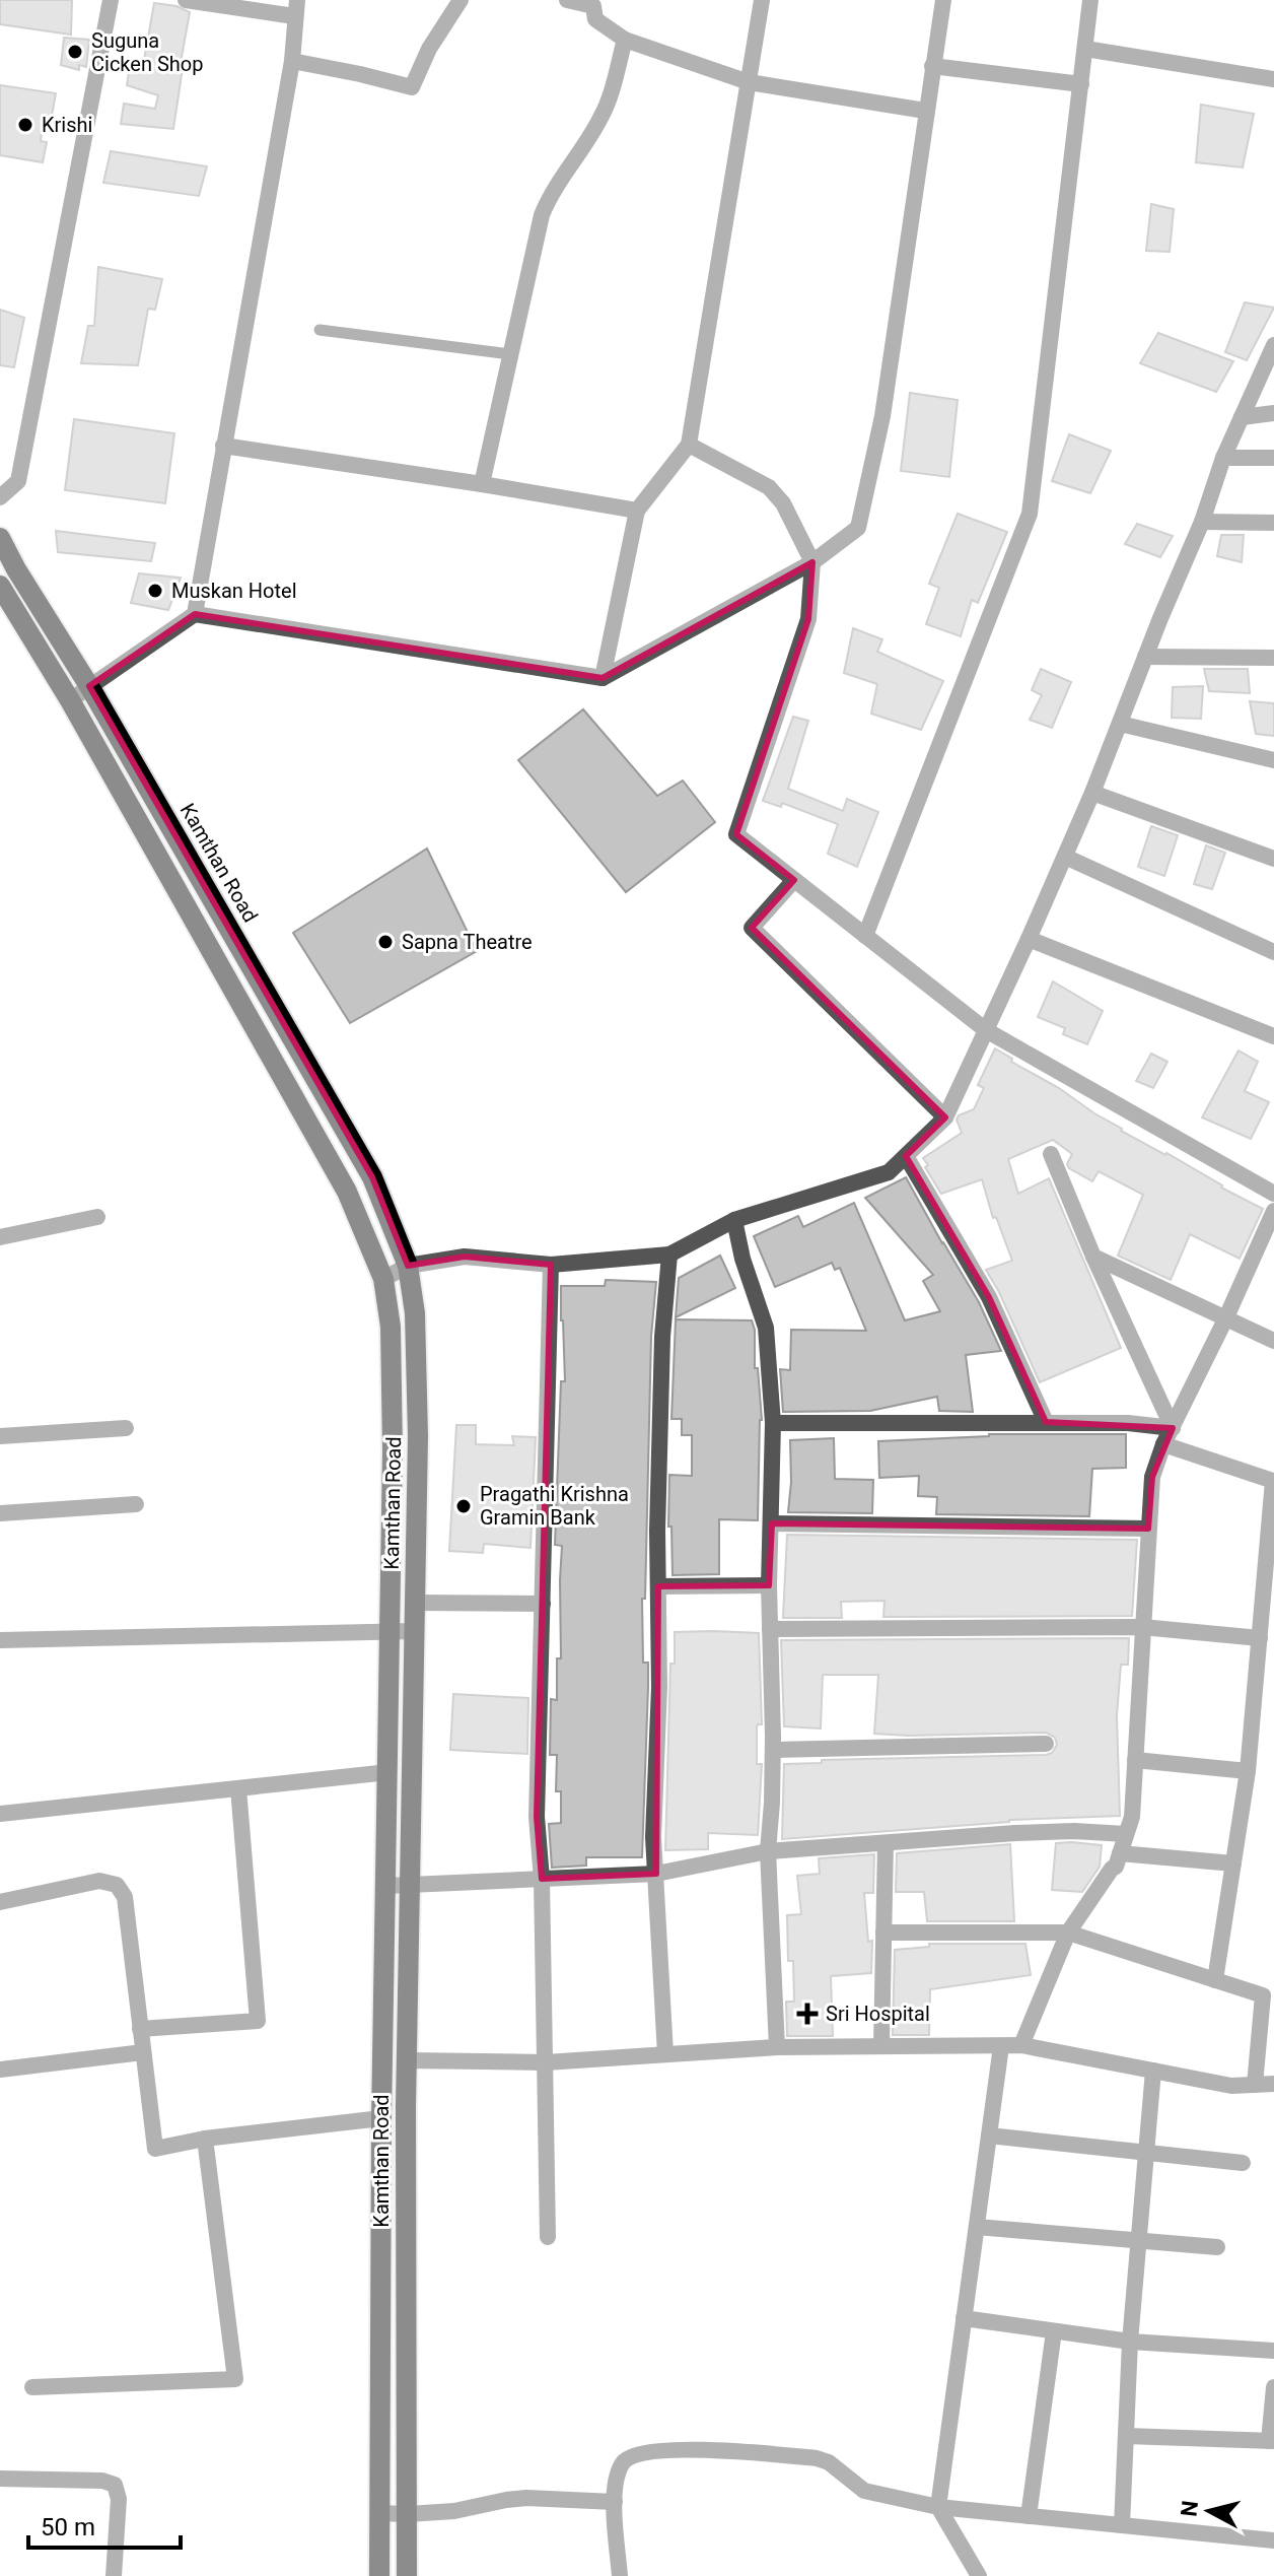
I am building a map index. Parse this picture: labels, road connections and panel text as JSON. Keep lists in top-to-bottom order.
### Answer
{
  "streets": {
    "main road": ["Kamthan Road"]
  },
  "places": {
    "other": [
      "Suguna Cicken Shop",
      "Krishi",
      "Muskan Hotel",
      "Sapna Theatre",
      "Pragathi Krishna Gramin Bank"
    ],
    "health": ["Sri Hospital"]
  },
  "scale_bar": "50 m",
  "north": "left"
}
